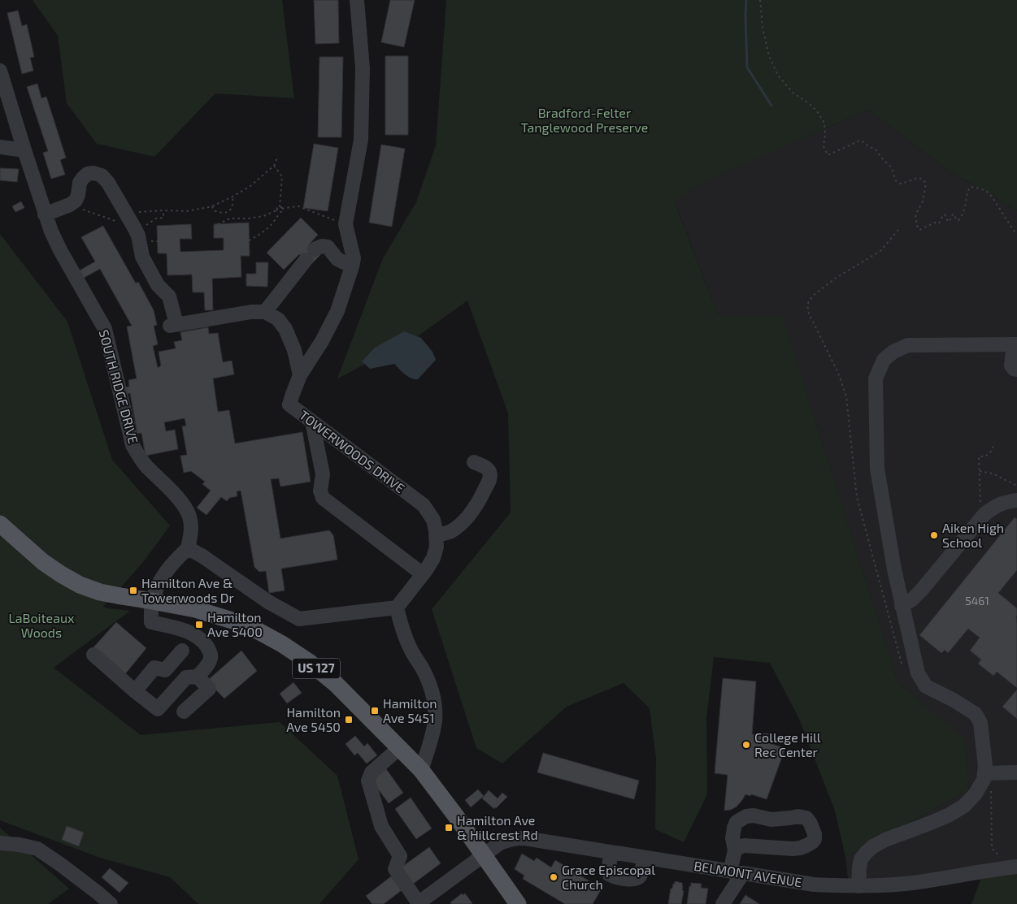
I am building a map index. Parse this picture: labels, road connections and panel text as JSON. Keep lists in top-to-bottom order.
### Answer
{
  "streets": {
    "main road": ["US 127"],
    "street": ["SOUTH RIDGE DRIVE", "TOWERWOODS DRIVE", "BELMONT AVENUE"]
  },
  "crossings": [
    ["US 127", "BELMONT AVENUE"]
  ],
  "parks": ["Bradford-Felter Tanglewood Preserve", "LaBoiteaux Woods"],
  "places": {
    "other": ["Aiken High School", "College Hill Rec Center", "Grace Episcopal Church"],
    "transit": [
      "Hamilton Ave & Towerwoods Dr",
      "Hamilton Ave 5400",
      "Hamilton Ave 5451",
      "Hamilton Ave 5450",
      "Hamilton Ave & Hillcrest Rd"
    ]
  },
  "house_numbers": ["5461"]
}
